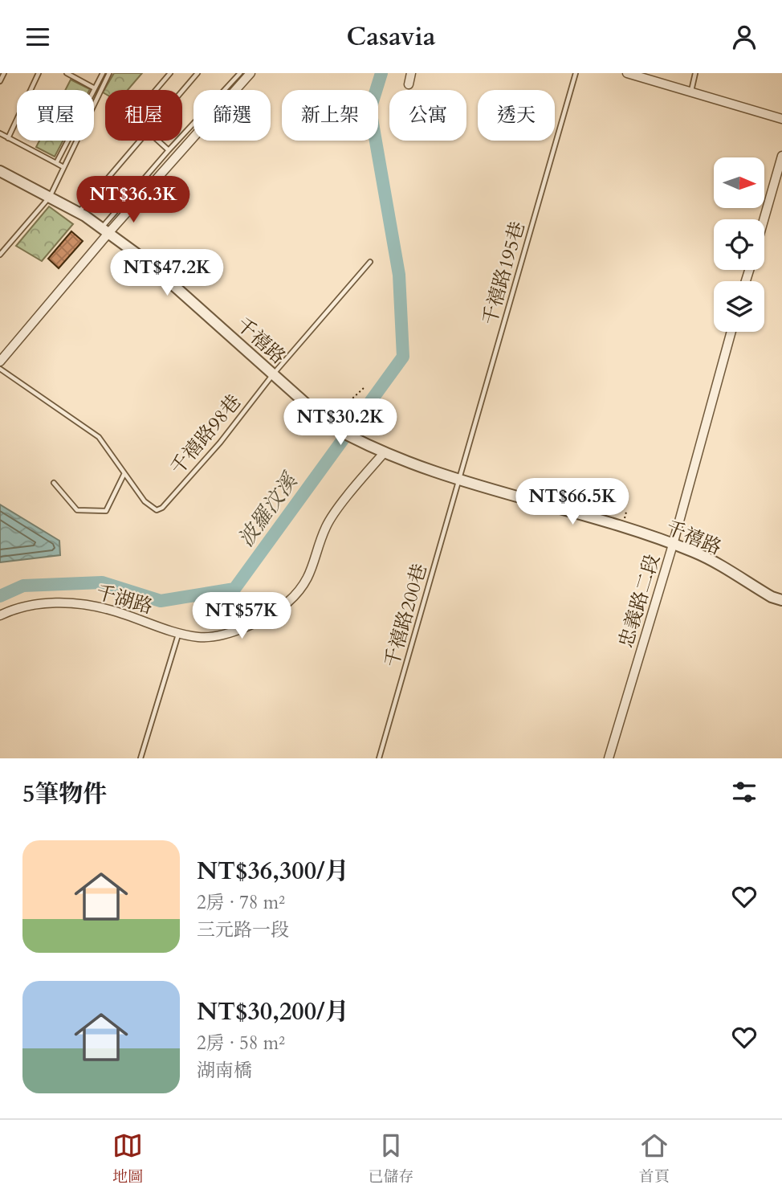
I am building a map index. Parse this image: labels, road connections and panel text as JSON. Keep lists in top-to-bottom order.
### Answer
{
  "streets": {
    "street": ["千禧路", "千湖路", "忠義路二段"],
    "lane": ["千禧路195巷", "千禧路98巷", "千禧路200巷"]
  },
  "crossings": [
    ["千禧路195巷", "千禧路"],
    ["千禧路195巷", "千禧路200巷"],
    ["千禧路", "千禧路98巷"],
    ["千禧路", "千湖路"],
    ["千禧路", "忠義路二段"],
    ["千禧路", "千禧路200巷"]
  ],
  "water": ["波羅汶溪"],
  "north": "right",
  "page": {
    "header": "Casavia",
    "chip": [
      "買屋",
      "租屋",
      "篩選",
      "新上架",
      "公寓",
      "透天"
    ],
    "price": [
      "NT$36.3K",
      "NT$47.2K",
      "NT$30.2K",
      "NT$66.5K",
      "NT$57K"
    ],
    "heading": "5筆物件",
    "list": [
      {
        "name": "NT$36,300/月",
        "note": "2房 · 78 m² · 三元路一段"
      },
      {
        "name": "NT$30,200/月",
        "note": "2房 · 58 m² · 湖南橋"
      }
    ],
    "tabs": ["地圖", "已儲存", "首頁"]
  }
}
